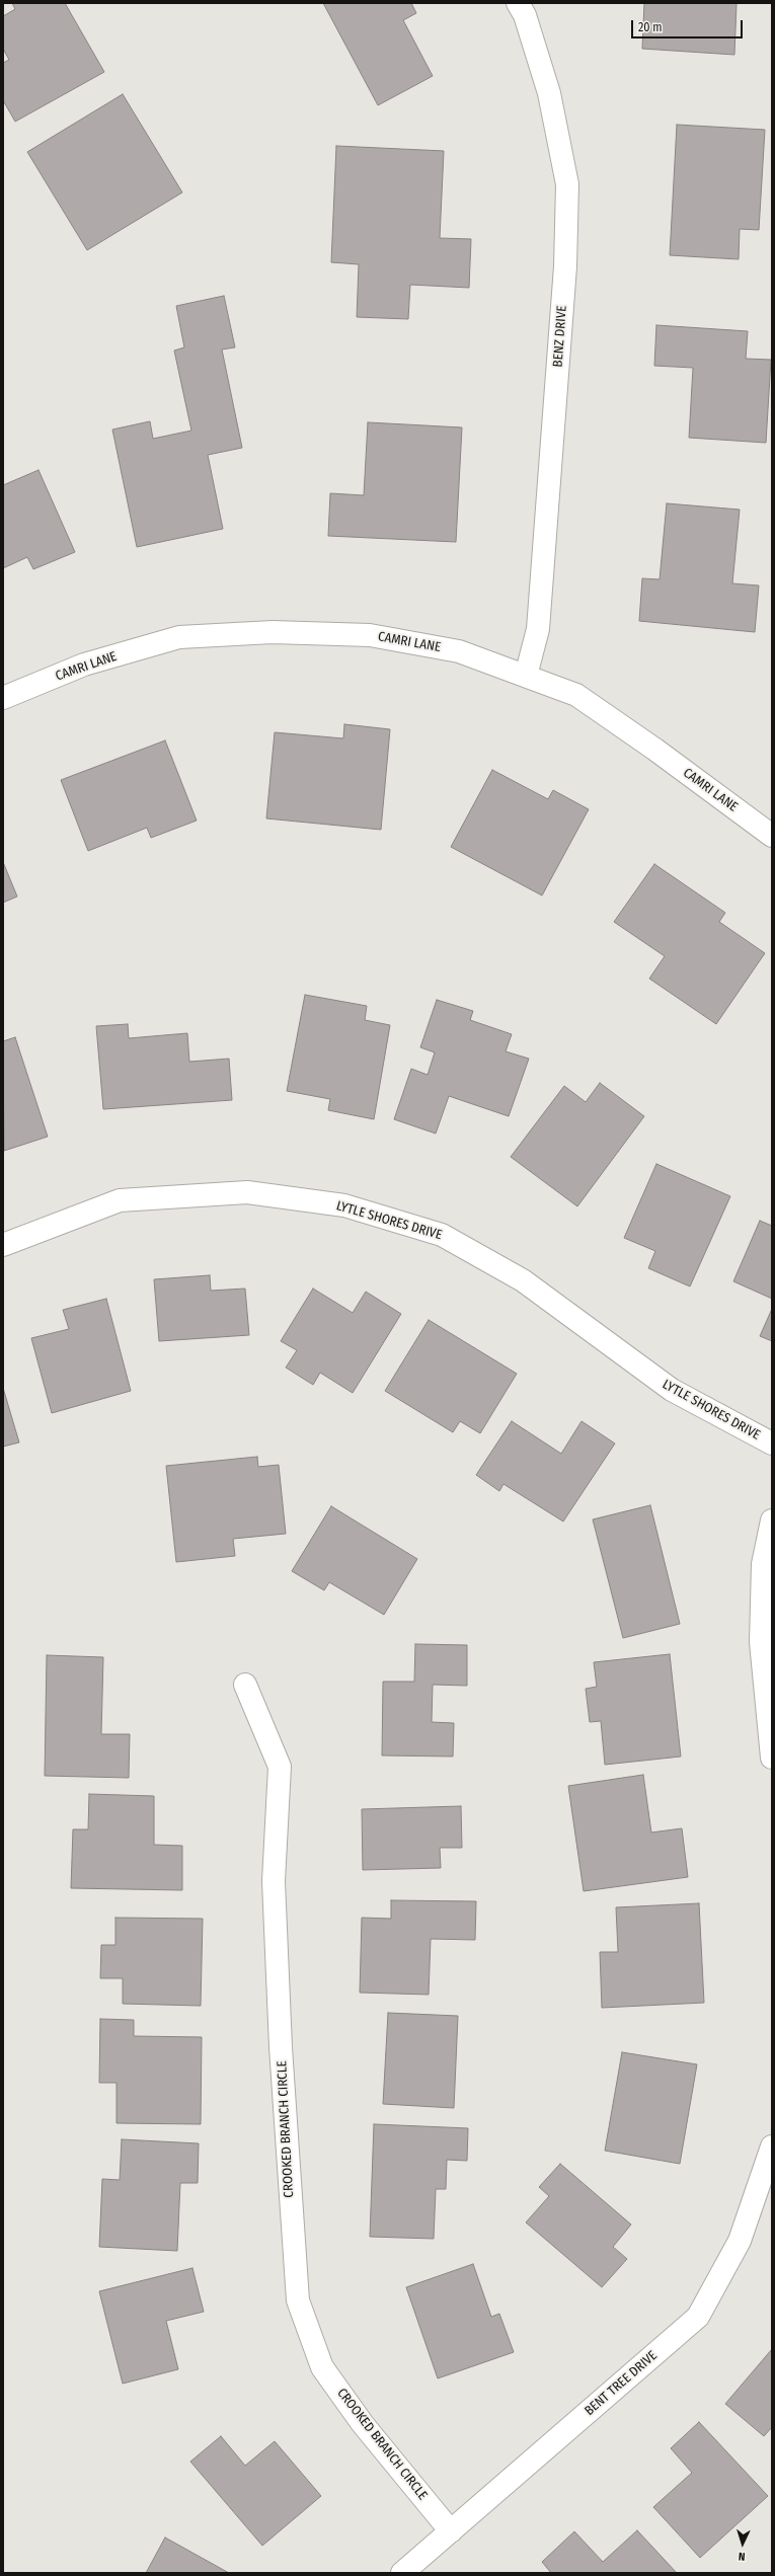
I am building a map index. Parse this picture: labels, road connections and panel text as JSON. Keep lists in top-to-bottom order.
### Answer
{
  "streets": {
    "street": [
      "BENZ DRIVE",
      "CAMRI LANE",
      "LYTLE SHORES DRIVE",
      "CROOKED BRANCH CIRCLE",
      "BENT TREE DRIVE"
    ]
  },
  "crossings": [
    ["BENZ DRIVE", "CAMRI LANE"],
    ["CROOKED BRANCH CIRCLE", "BENT TREE DRIVE"]
  ],
  "scale_bar": "20 m",
  "north": "bottom"
}
